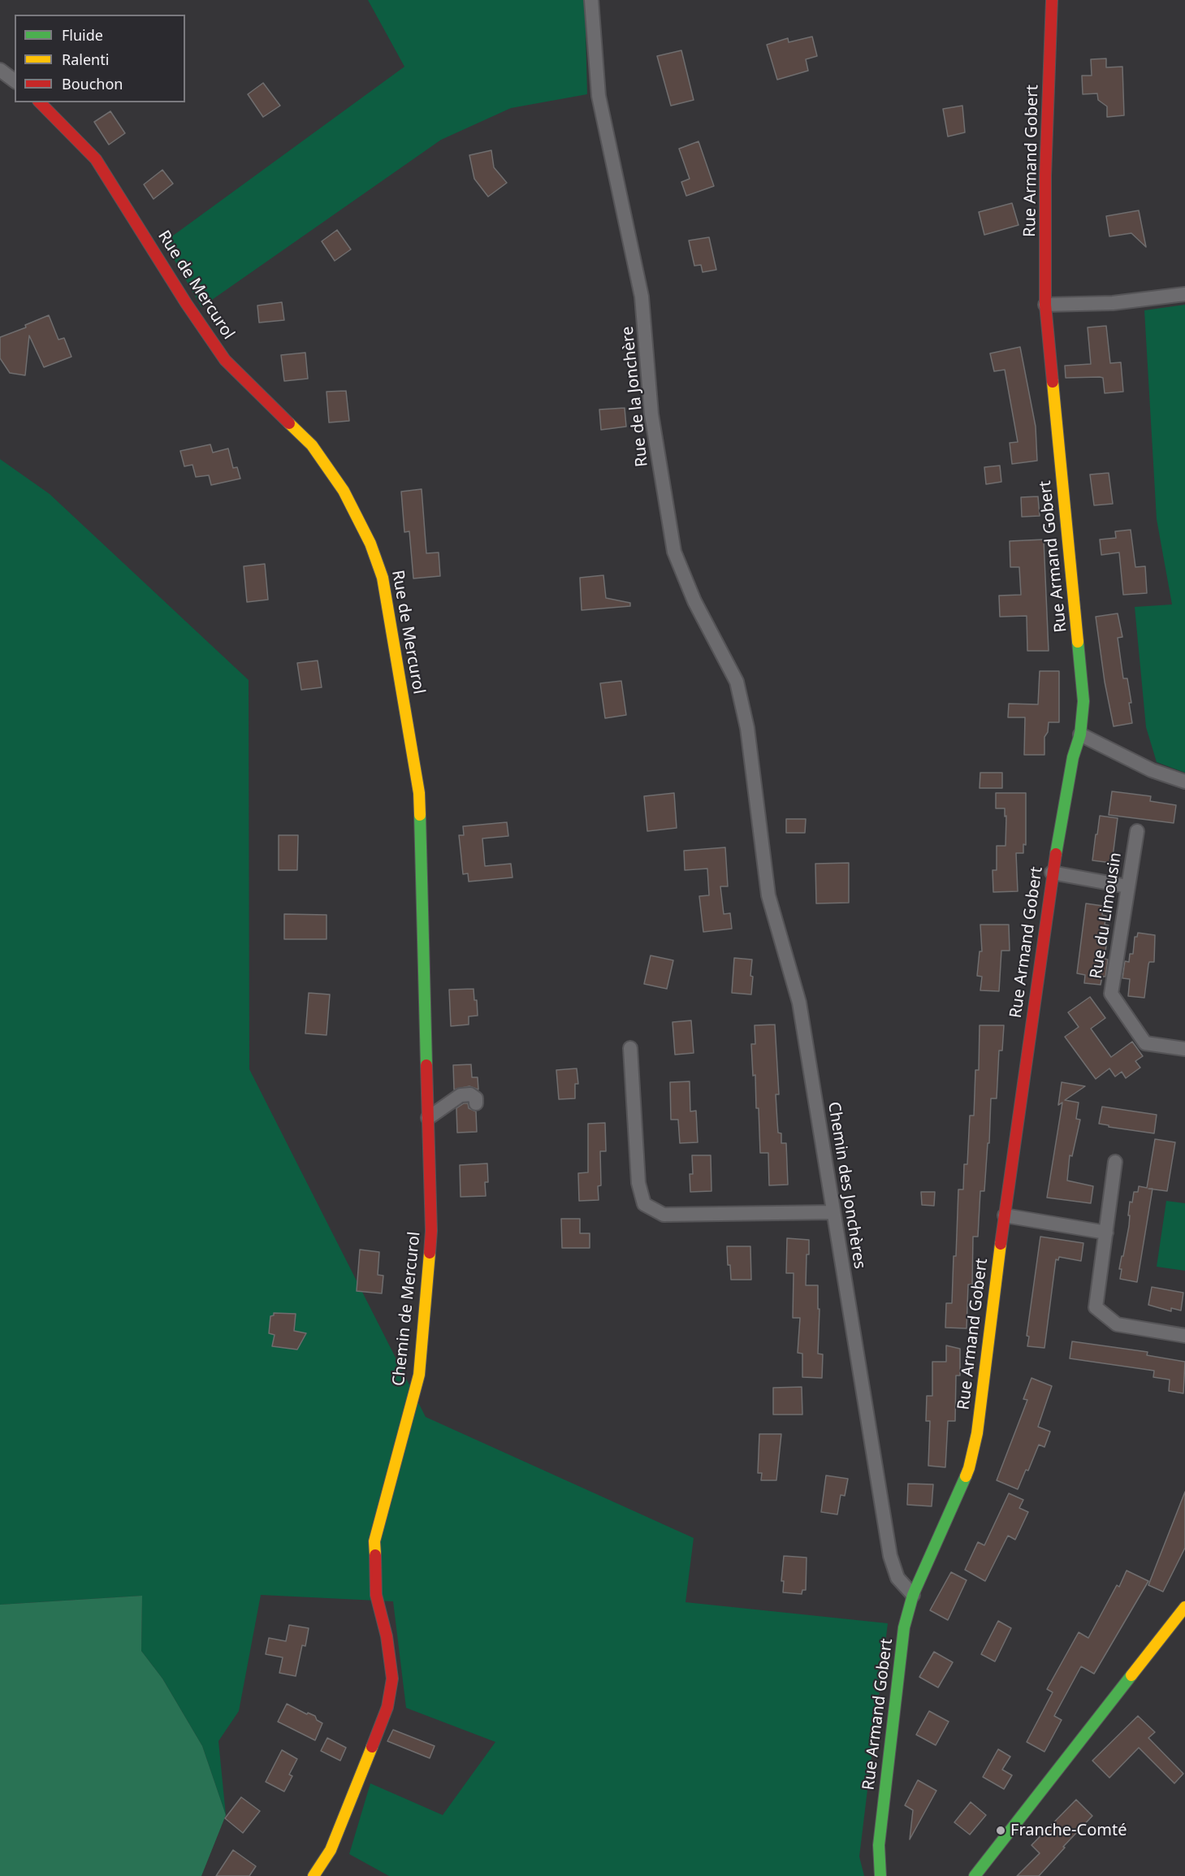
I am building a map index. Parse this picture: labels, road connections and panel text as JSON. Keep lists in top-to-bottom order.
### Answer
{
  "streets": {
    "street": [
      "Rue Armand Gobert",
      "Rue de Mercurol",
      "Rue de la Jonchère",
      "Rue du Limousin",
      "Chemin des Jonchères",
      "Chemin de Mercurol"
    ]
  },
  "crossings": [
    ["Rue Armand Gobert", "Chemin des Jonchères"],
    ["Rue de Mercurol", "Chemin de Mercurol"],
    ["Rue de la Jonchère", "Chemin des Jonchères"]
  ],
  "places": ["Franche-Comté"],
  "legend": ["Fluide", "Ralenti", "Bouchon"]
}
